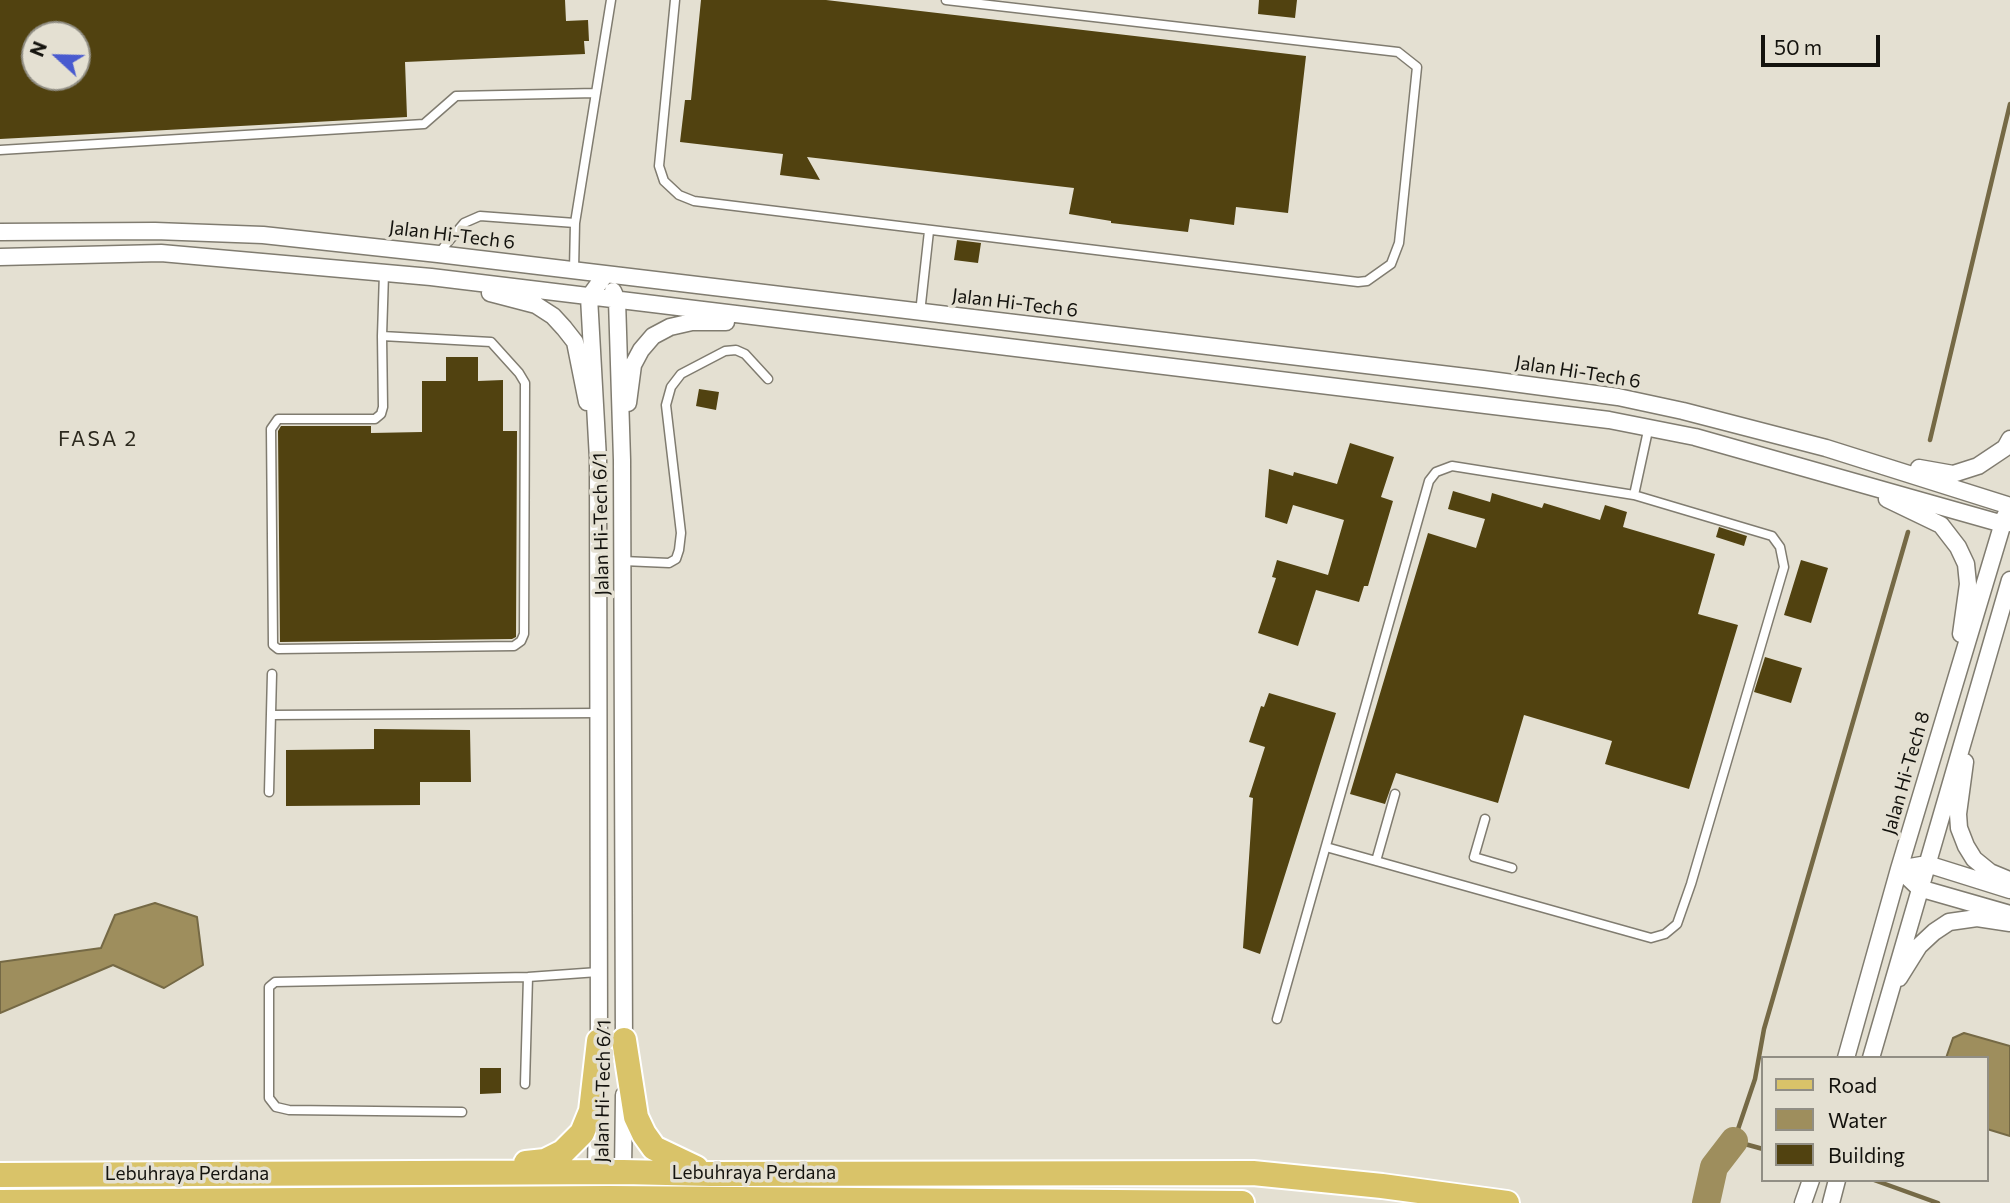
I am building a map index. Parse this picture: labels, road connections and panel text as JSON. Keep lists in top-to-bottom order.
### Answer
{
  "streets": {
    "main road": ["Lebuhraya Perdana"],
    "street": ["Jalan Hi-Tech 6", "Jalan Hi-Tech 6/1", "Jalan Hi-Tech 8"]
  },
  "crossings": [
    ["Jalan Hi-Tech 6", "Jalan Hi-Tech 6/1"],
    ["Jalan Hi-Tech 6", "Jalan Hi-Tech 8"],
    ["Jalan Hi-Tech 6/1", "Lebuhraya Perdana"]
  ],
  "districts": ["FASA 2"],
  "legend": ["Road", "Water", "Building"],
  "scale_bar": "50 m",
  "north": "left"
}
